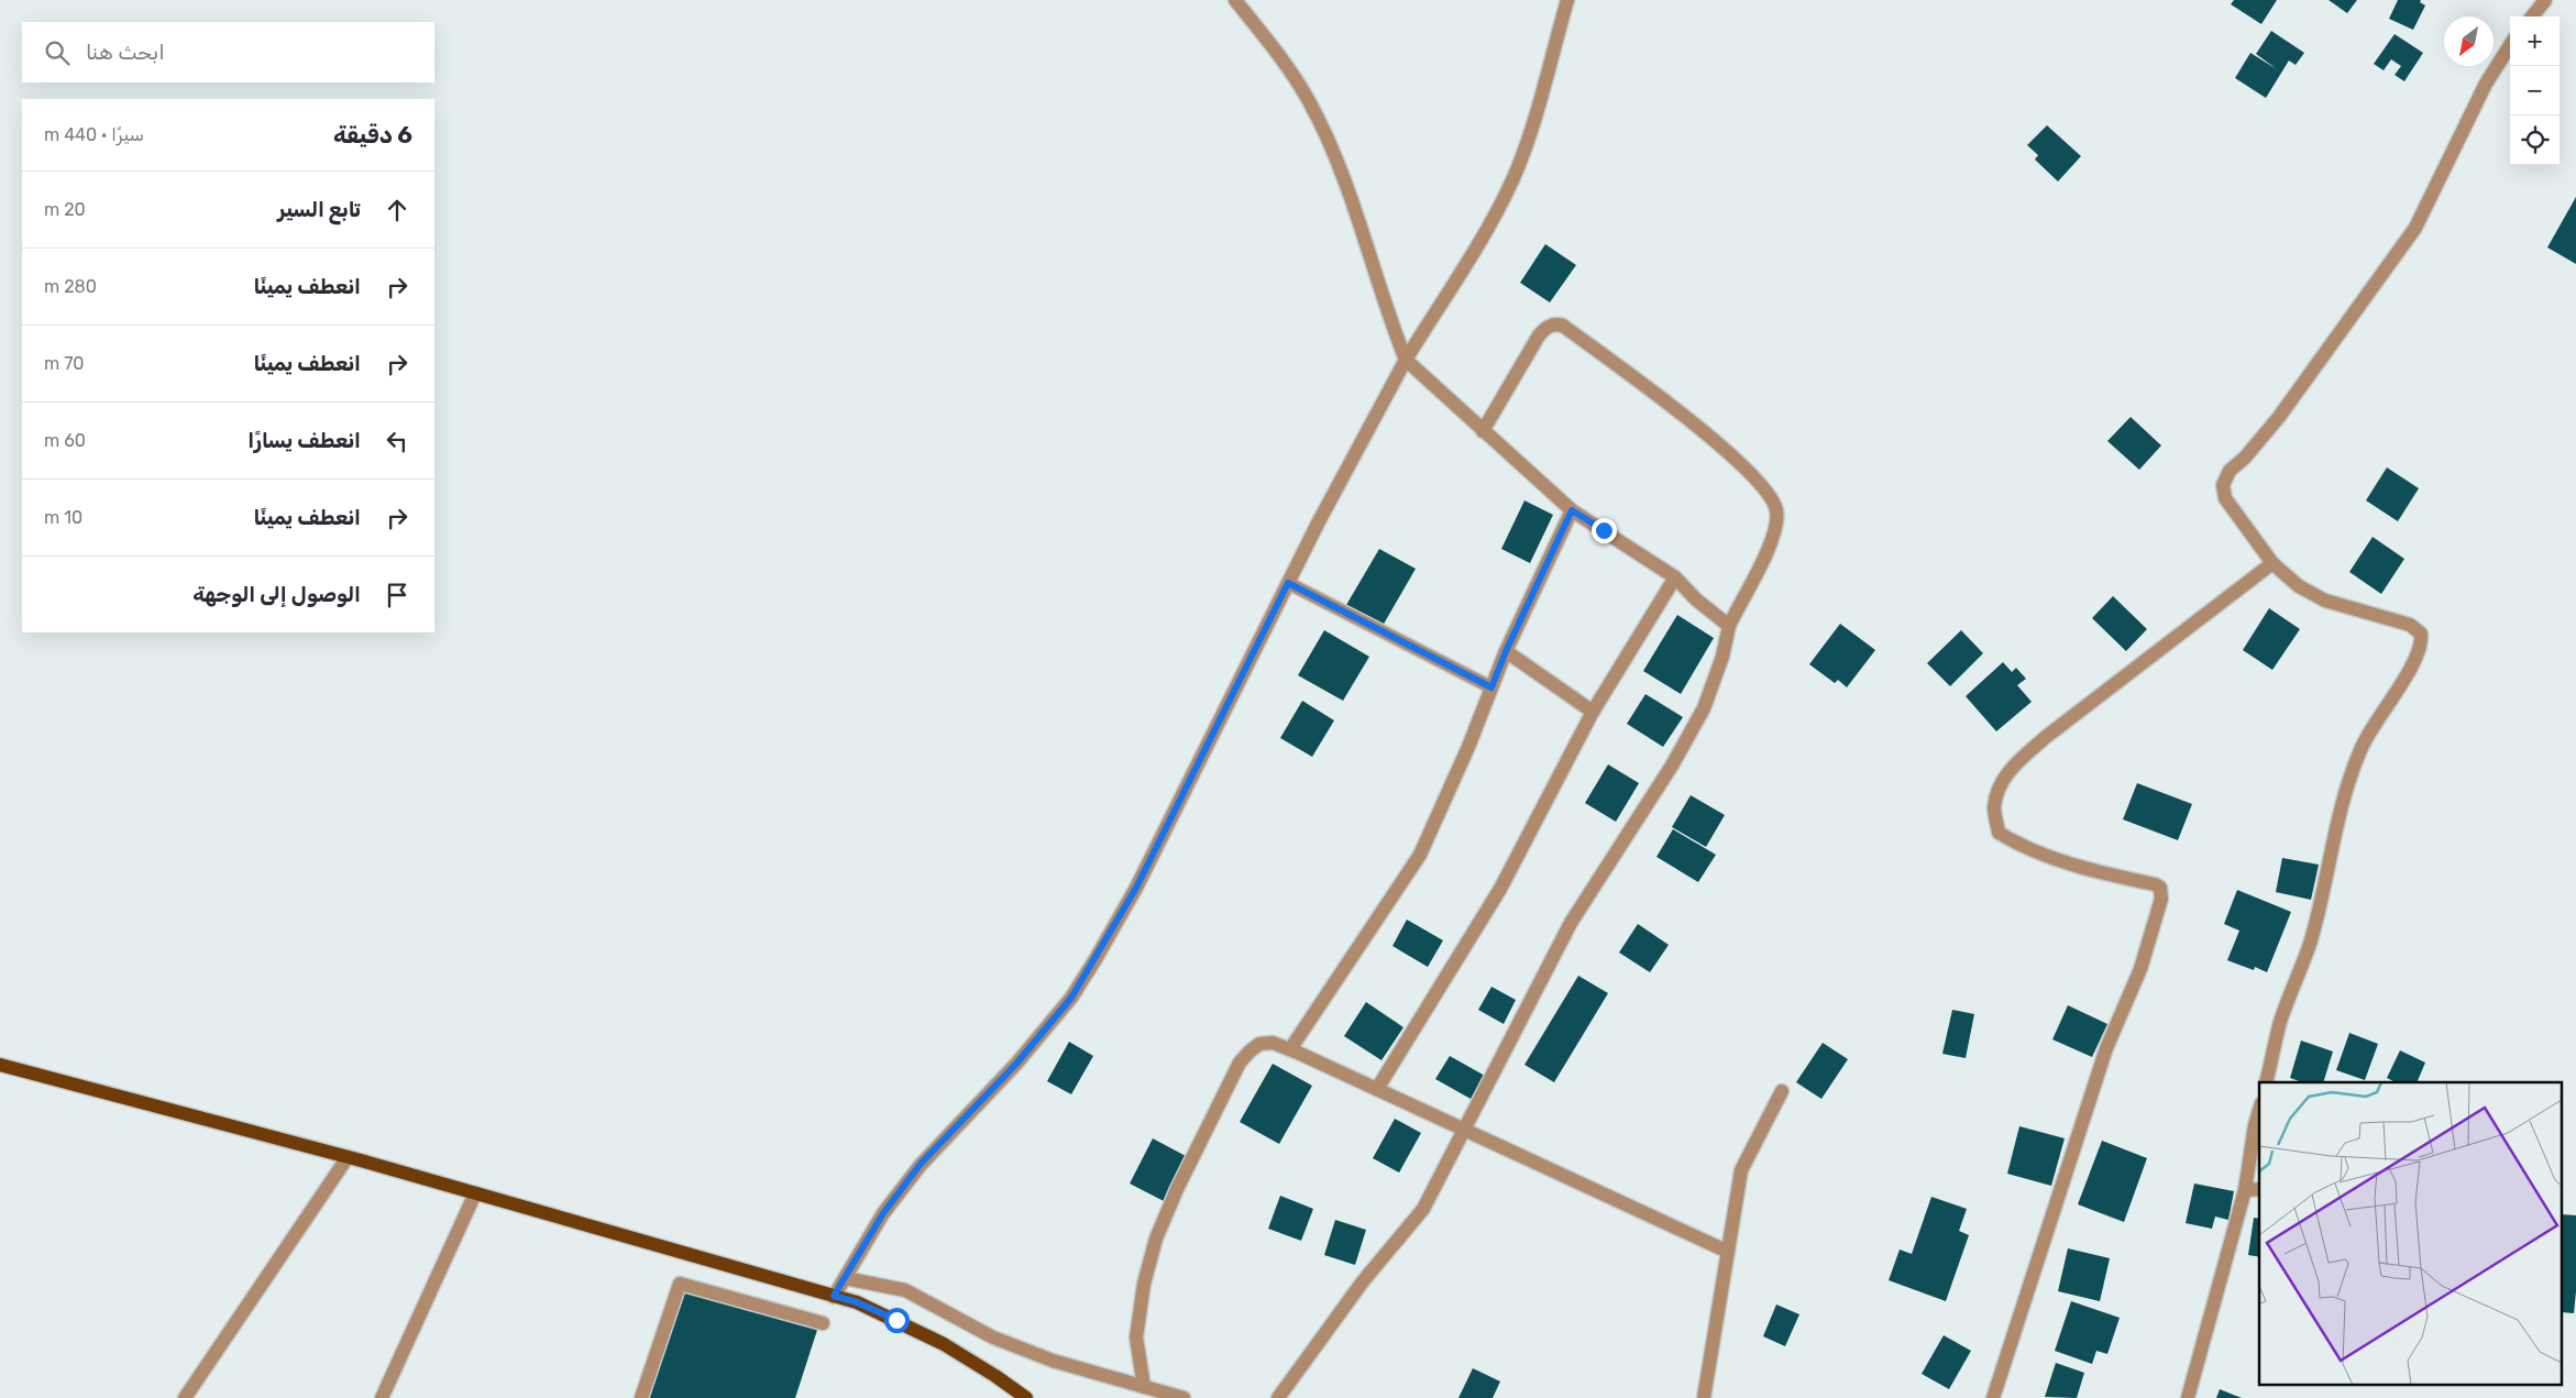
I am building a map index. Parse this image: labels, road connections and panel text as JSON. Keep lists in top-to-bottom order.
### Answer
{
  "north": "bottom left",
  "page": {
    "map_buttons": ["+", "−"],
    "search": "ابحث هنا",
    "heading": ["6 دقيقة", "سيرًا · 440 m"],
    "list": [
      ["تابع السير", "20 m"],
      ["انعطف يمينًا", "280 m"],
      ["انعطف يمينًا", "70 m"],
      ["انعطف يسارًا", "60 m"],
      ["انعطف يمينًا", "10 m"],
      "الوصول إلى الوجهة"
    ]
  }
}
